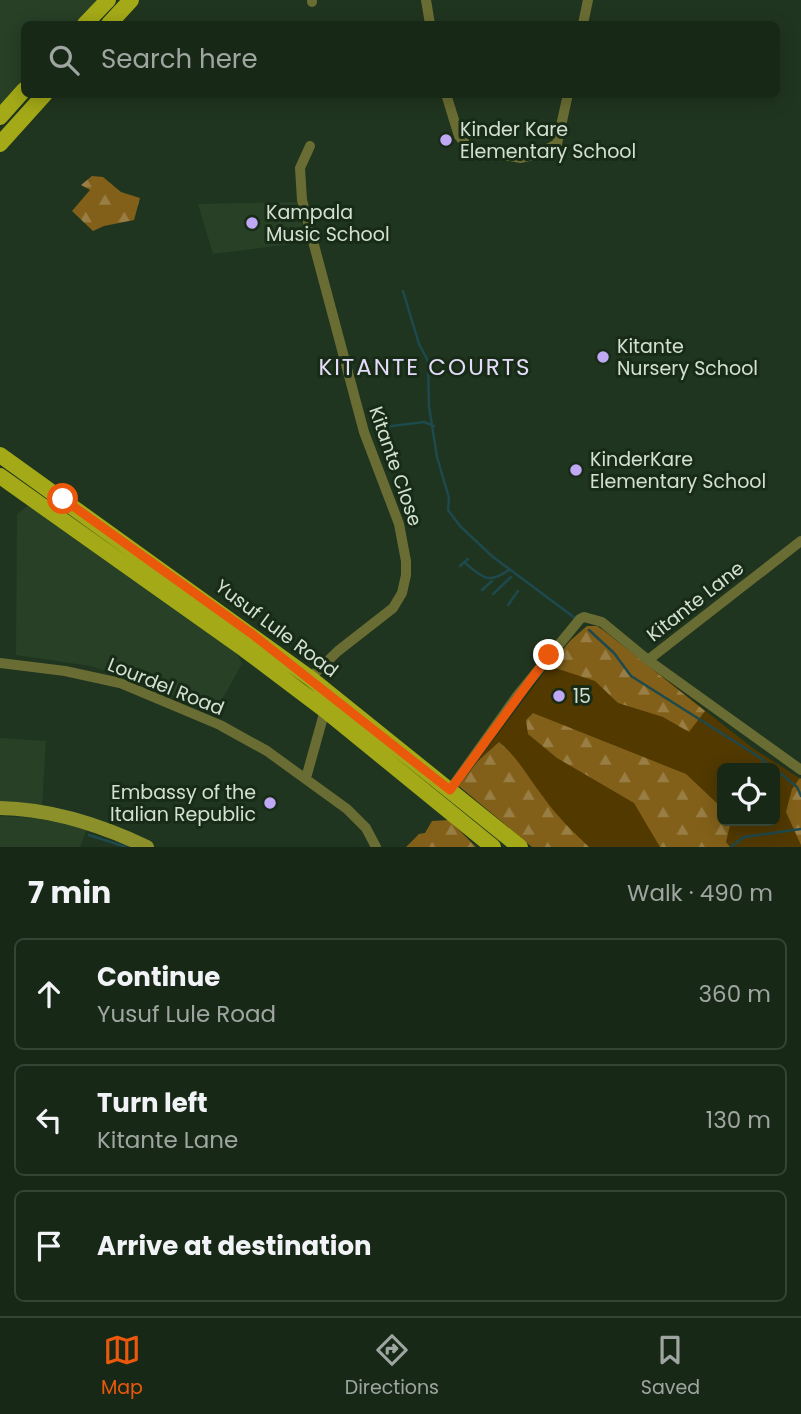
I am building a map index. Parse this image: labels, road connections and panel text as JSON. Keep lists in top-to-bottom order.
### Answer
{
  "streets": {
    "main road": ["Yusuf Lule Road"],
    "street": ["Kitante Close", "Kitante Lane", "Lourdel Road"]
  },
  "crossings": [
    ["Kitante Close", "Yusuf Lule Road"],
    ["Kitante Lane", "Yusuf Lule Road"]
  ],
  "districts": ["KITANTE COURTS"],
  "places": [
    "Kinder Kare Elementary School",
    "Kampala Music School",
    "Kitante Nursery School",
    "KinderKare Elementary School",
    "15",
    "Embassy of the Italian Republic"
  ],
  "page": {
    "search": "Search here",
    "heading": ["7 min", "Walk · 490 m"],
    "list": [
      ["Continue", "Yusuf Lule Road", "360 m"],
      ["Turn left", "Kitante Lane", "130 m"],
      "Arrive at destination"
    ],
    "nav": ["Map", "Directions", "Saved"]
  }
}
